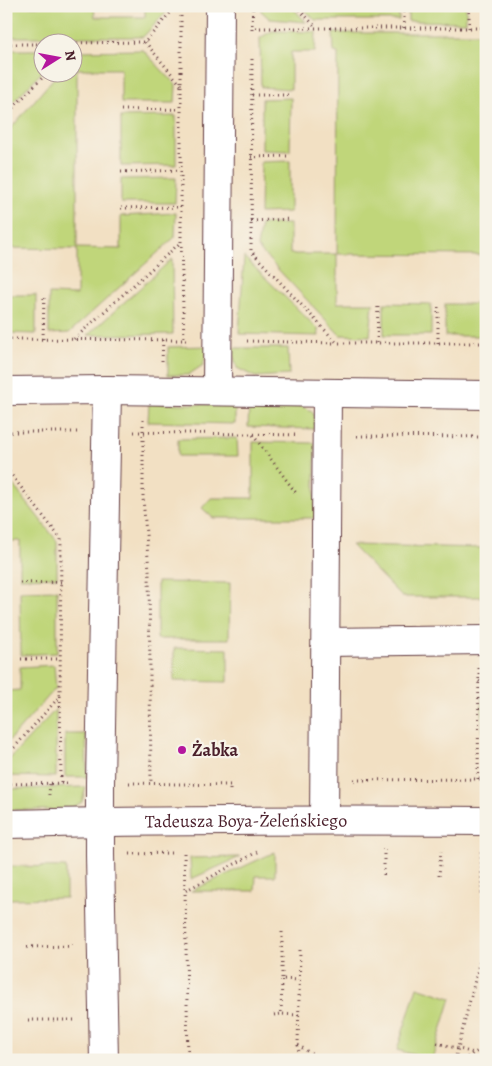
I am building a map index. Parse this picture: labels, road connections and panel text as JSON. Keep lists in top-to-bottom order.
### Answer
{
  "streets": {
    "street": ["Tadeusza Boya-Żeleńskiego"]
  },
  "places": ["Żabka"],
  "north": "right"
}
